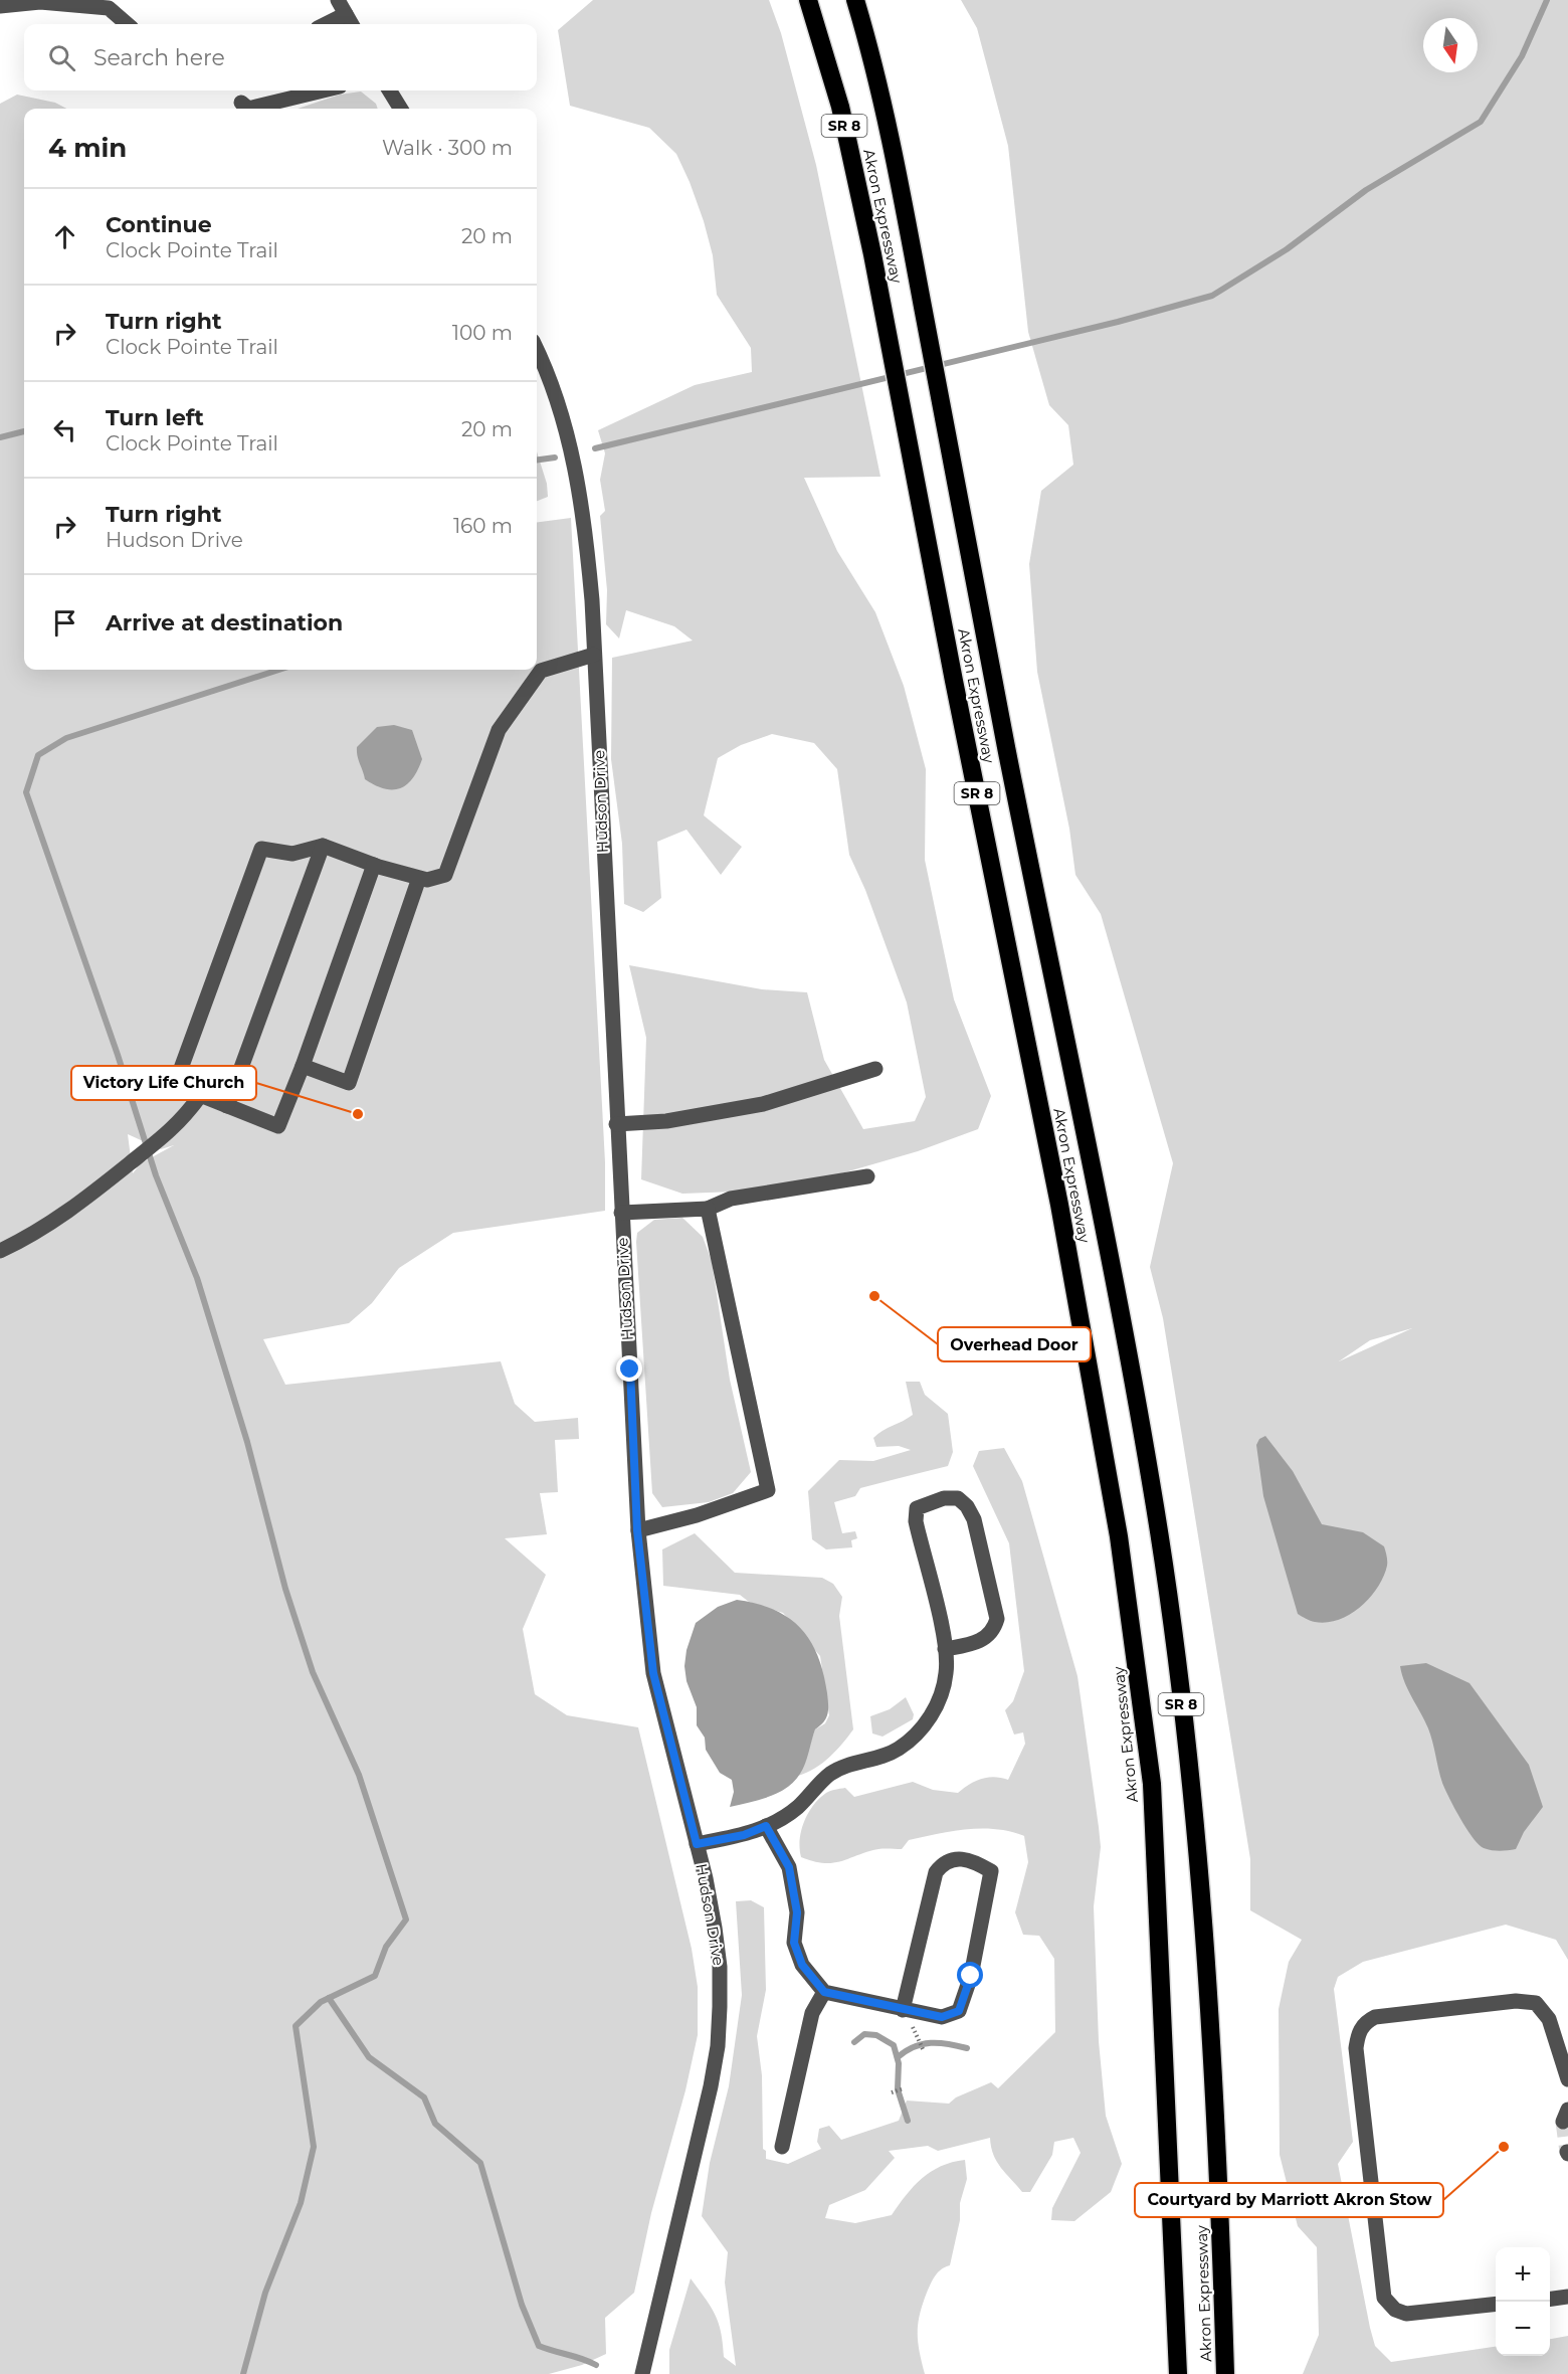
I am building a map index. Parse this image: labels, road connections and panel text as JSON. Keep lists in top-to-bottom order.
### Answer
{
  "streets": {
    "highway": ["SR 8", "Akron Expressway"],
    "street": ["Hudson Drive"]
  },
  "places": ["Victory Life Church", "Overhead Door", "Courtyard by Marriott Akron Stow"],
  "north": "bottom",
  "page": {
    "search": "Search here",
    "heading": ["4 min", "Walk · 300 m"],
    "list": [
      ["Continue", "Clock Pointe Trail", "20 m"],
      ["Turn right", "Clock Pointe Trail", "100 m"],
      ["Turn left", "Clock Pointe Trail", "20 m"],
      ["Turn right", "Hudson Drive", "160 m"],
      "Arrive at destination"
    ],
    "map_buttons": ["+", "−"]
  }
}
